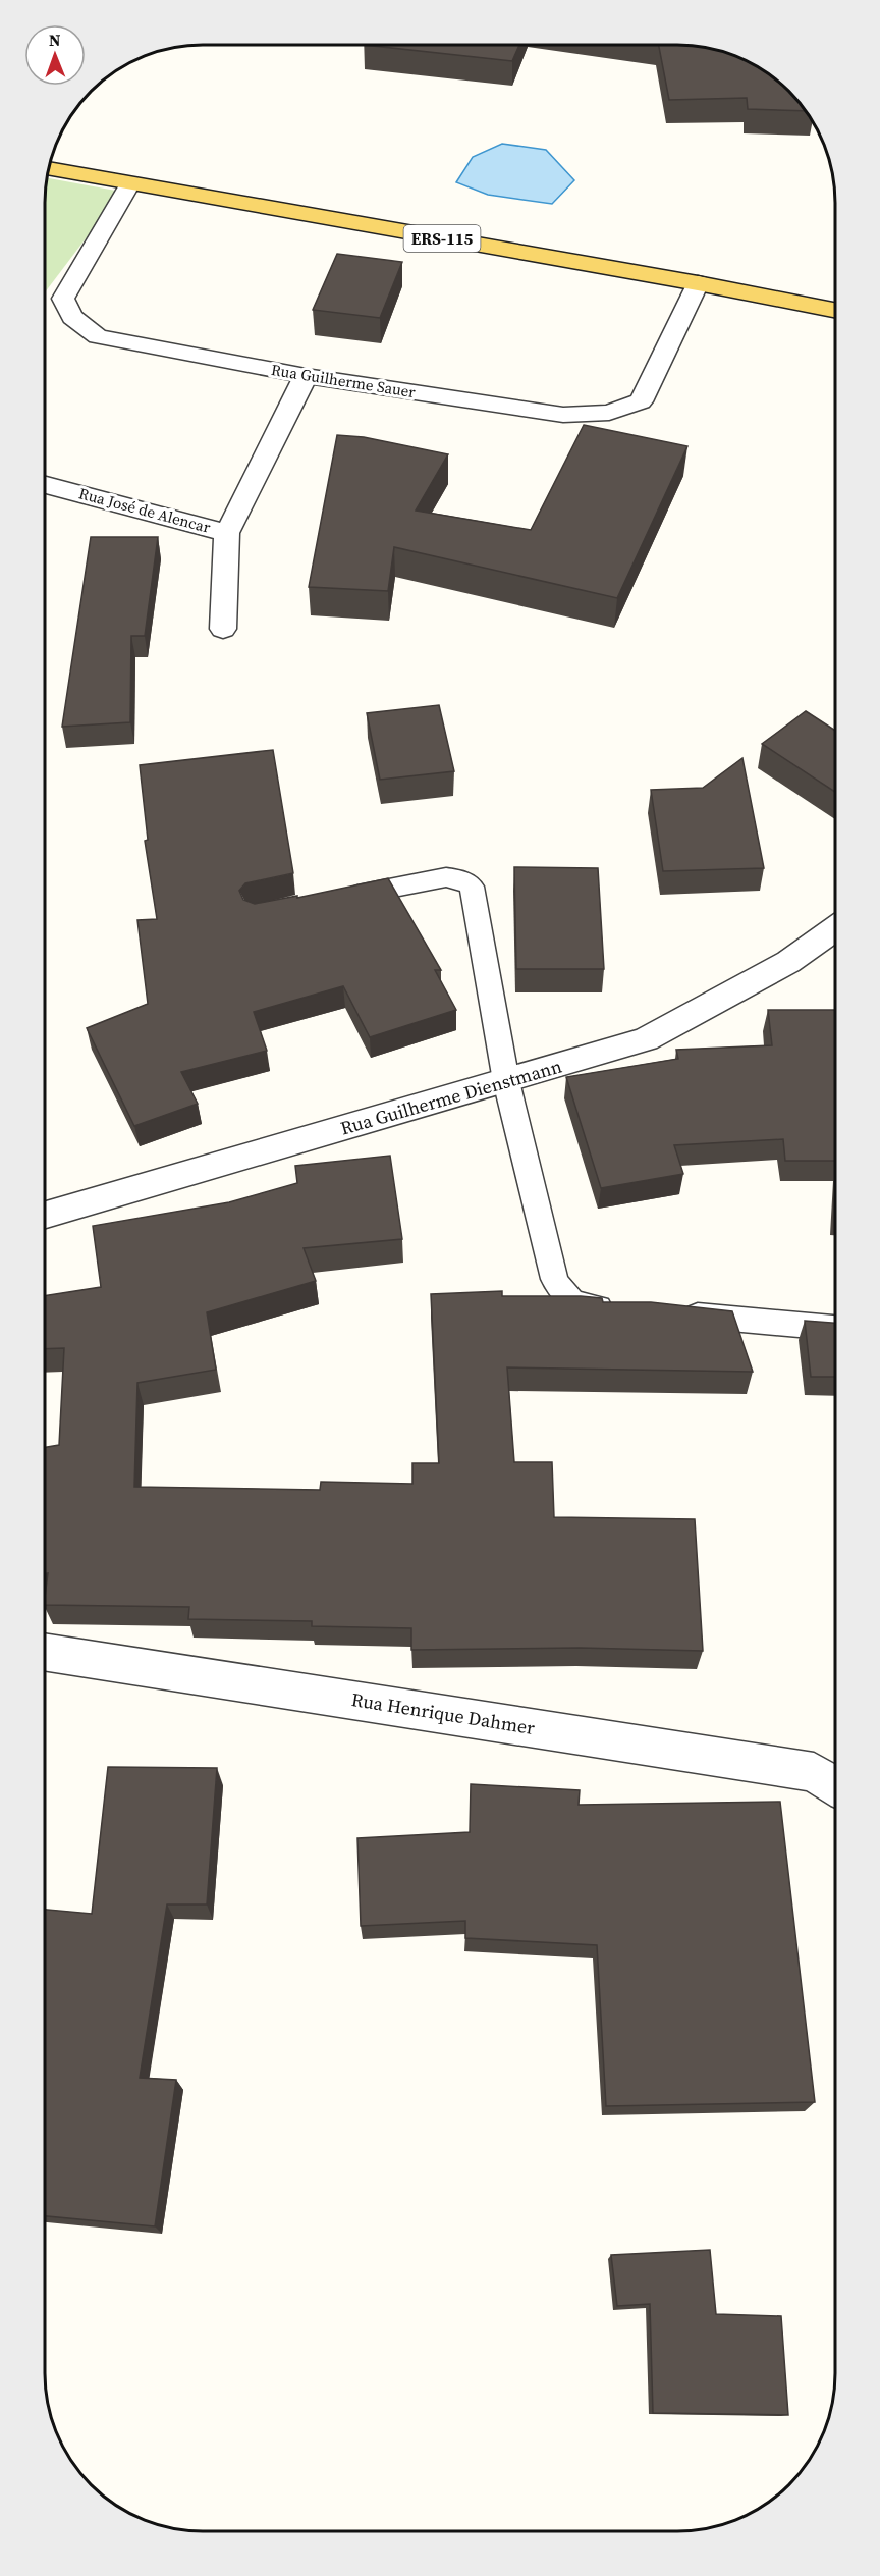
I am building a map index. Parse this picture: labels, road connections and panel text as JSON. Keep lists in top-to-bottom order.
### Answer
{
  "streets": {
    "main road": ["ERS-115"],
    "street": [
      "Rua Guilherme Sauer",
      "Rua José de Alencar",
      "Rua Guilherme Dienstmann",
      "Rua Henrique Dahmer"
    ]
  },
  "crossings": [
    ["ERS-115", "Rua Guilherme Sauer"],
    ["Rua Guilherme Sauer", "Rua José de Alencar"]
  ],
  "north": "top"
}
